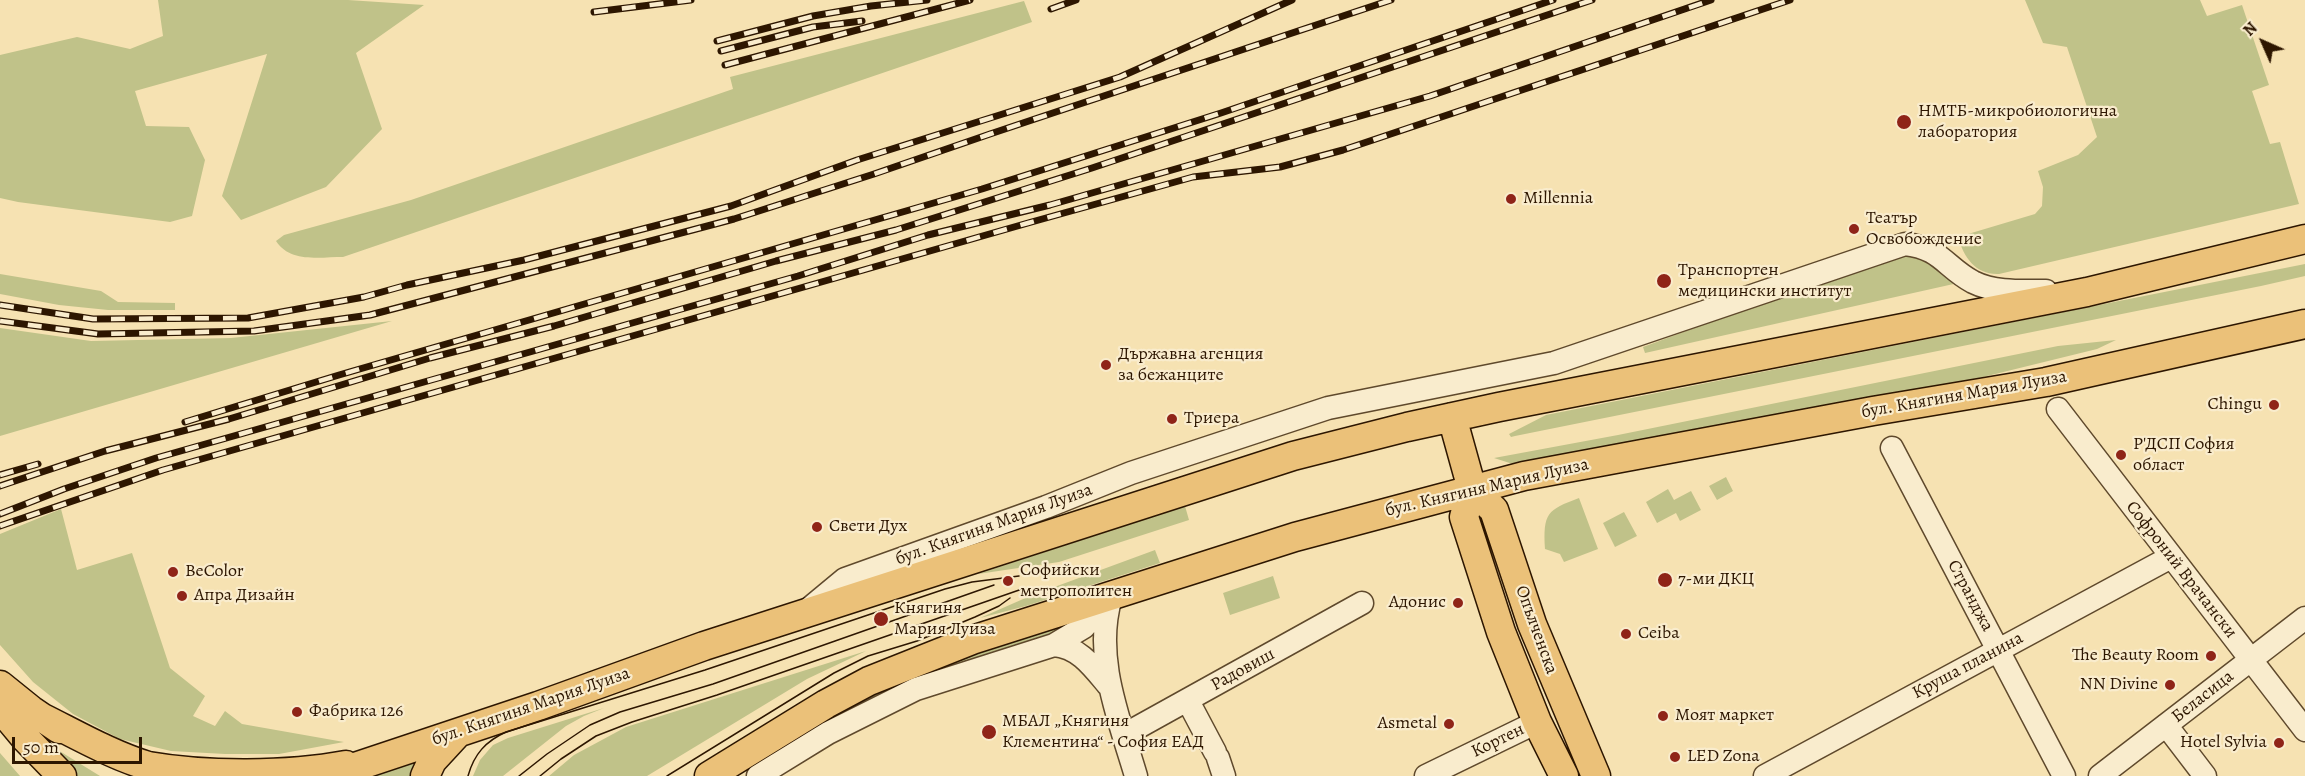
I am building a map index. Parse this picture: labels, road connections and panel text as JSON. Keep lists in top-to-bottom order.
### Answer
{
  "streets": {
    "main road": ["бул. Княгиня Мария Луиза", "Опълченска"],
    "street": [
      "Софроний Врачански",
      "Странджа",
      "Круша планина",
      "Радовиш",
      "Беласица",
      "Кортен"
    ]
  },
  "crossings": [
    ["бул. Княгиня Мария Луиза", "Опълченска"],
    ["Софроний Врачански", "Круша планина"],
    ["Софроний Врачански", "Беласица"],
    ["Странджа", "Круша планина"],
    ["Опълченска", "Кортен"]
  ],
  "places": [
    "НМТБ-микробиологична лаборатория",
    "Millennia",
    "Театър Освобождение",
    "Транспортен медицински институт",
    "Държавна агенция за бежанците",
    "Chingu",
    "Триера",
    "Р'ДСП София област",
    "Свети Дух",
    "BeColor",
    "7-ми ДКЦ",
    "Софийски метрополитен",
    "Апра Дизайн",
    "Адонис",
    "Княгиня Мария Луиза",
    "Ceiba",
    "The Beauty Room",
    "NN Divine",
    "Фабрика 126",
    "Моят маркет",
    "Asmetal",
    "МБАЛ „Княгиня Клементина“ - София ЕАД",
    "Hotel Sylvia",
    "LED Zona"
  ],
  "scale_bar": "50 m",
  "north": "top left"
}
